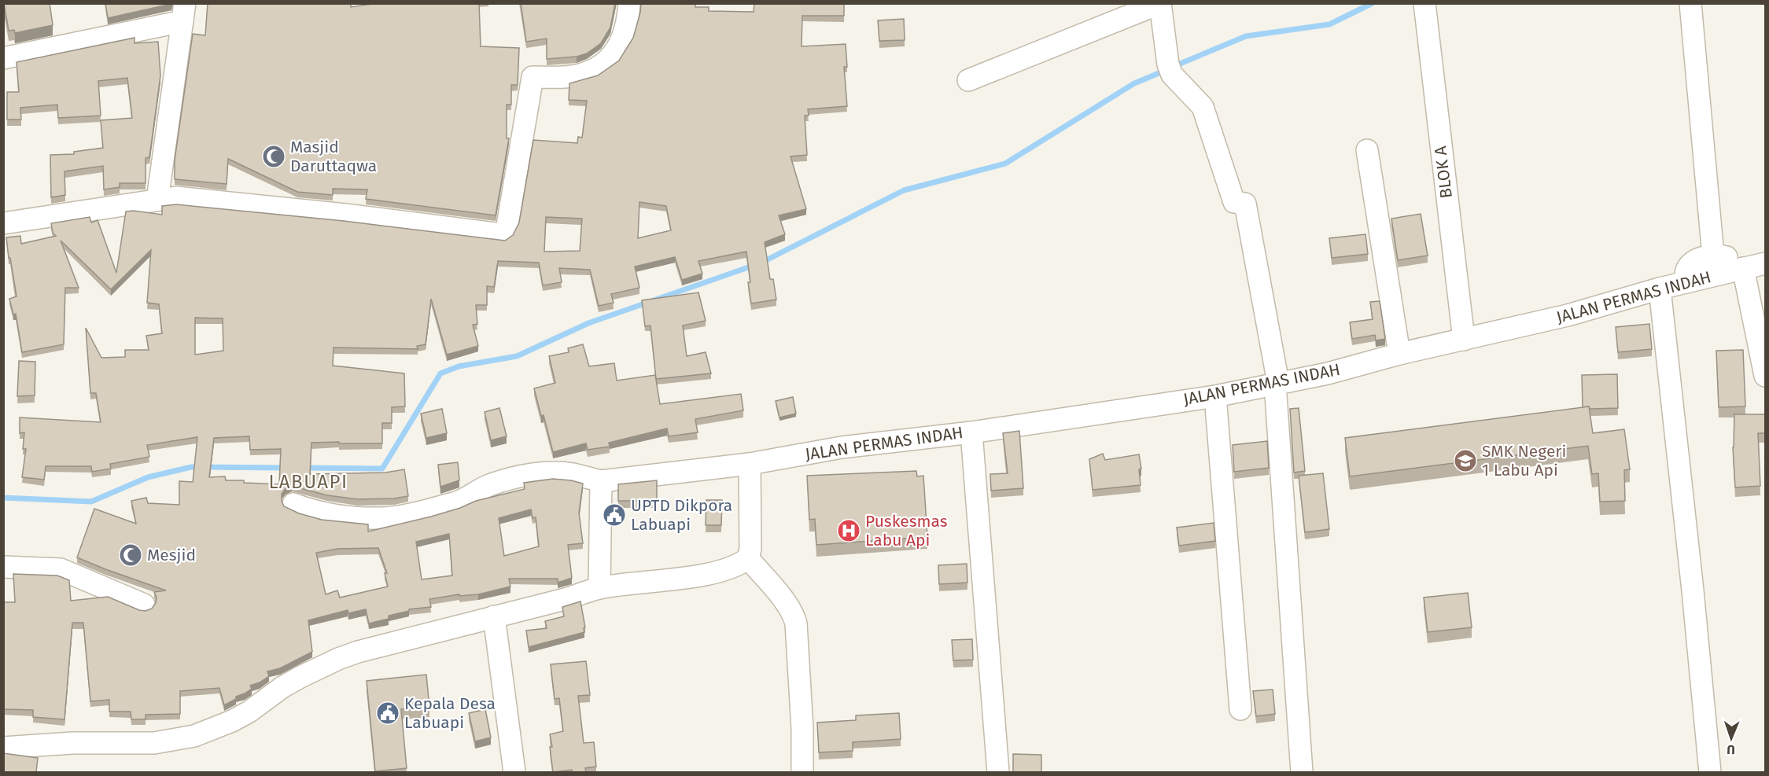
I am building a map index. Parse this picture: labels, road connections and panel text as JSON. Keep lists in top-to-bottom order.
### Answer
{
  "streets": {
    "street": ["BLOK A", "JALAN PERMAS INDAH"]
  },
  "crossings": [
    ["BLOK A", "JALAN PERMAS INDAH"]
  ],
  "districts": ["LABUAPI"],
  "places": {
    "mosque": ["Masjid Daruttaqwa", "Mesjid"],
    "school or university": ["SMK Negeri 1 Labu Api"],
    "public building": ["UPTD Dikpora Labuapi", "Kepala Desa Labuapi"],
    "hospital": ["Puskesmas Labu Api"]
  },
  "north": "bottom"
}
